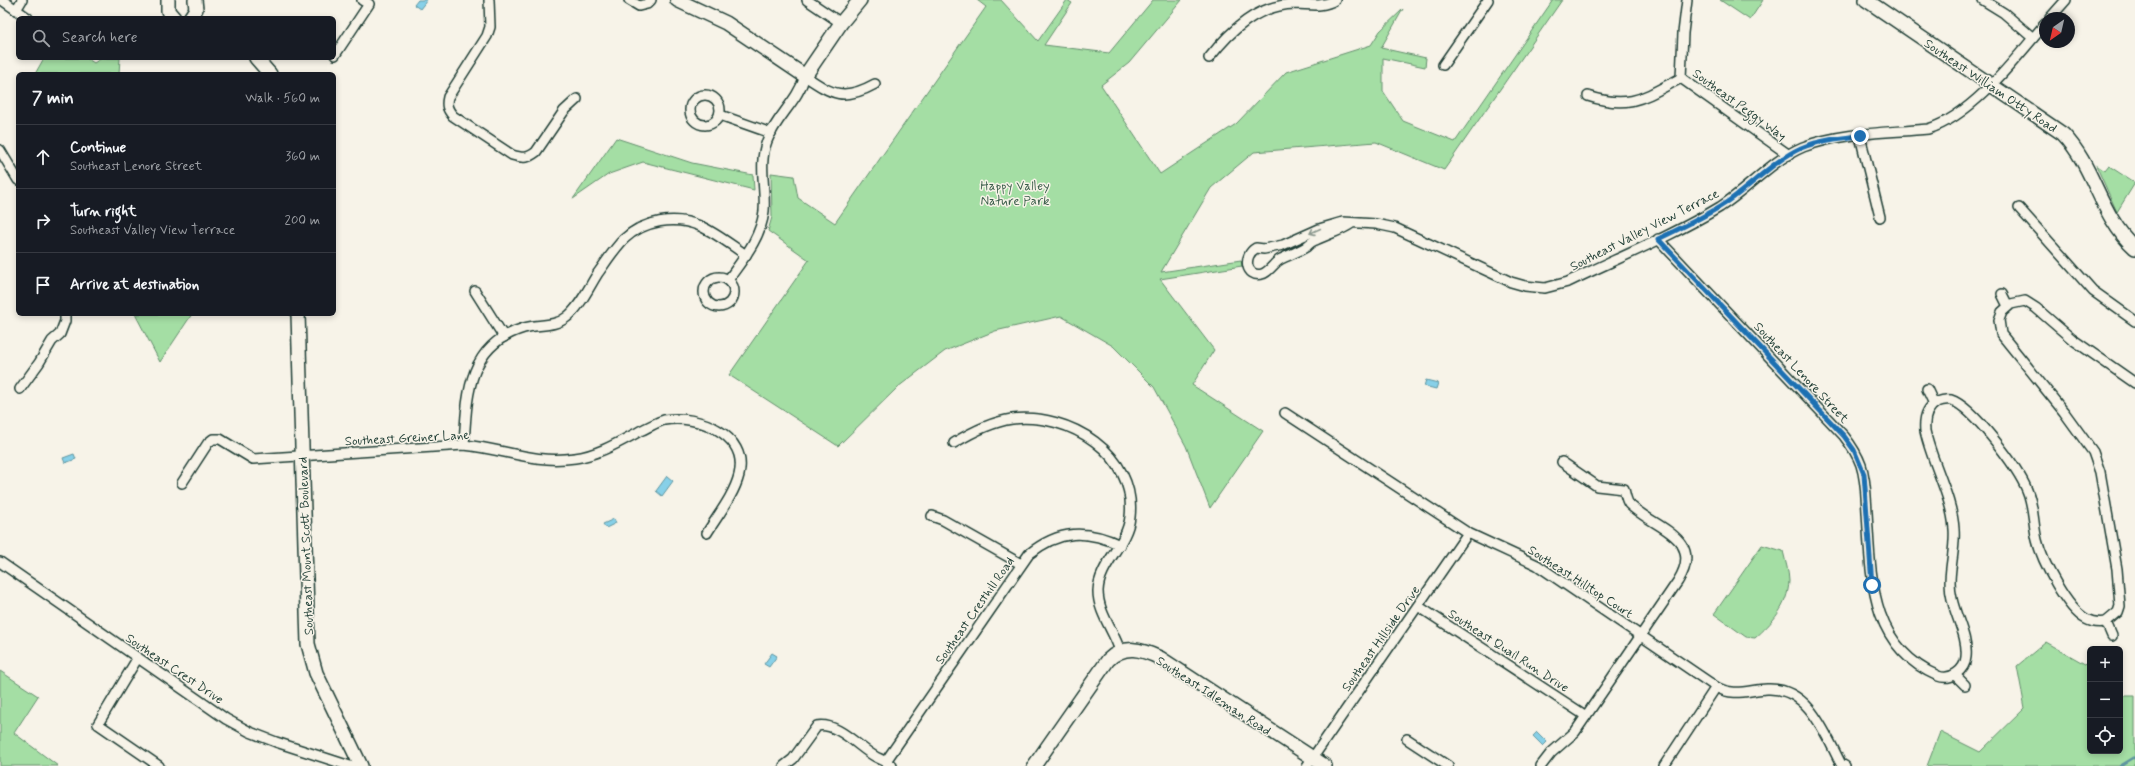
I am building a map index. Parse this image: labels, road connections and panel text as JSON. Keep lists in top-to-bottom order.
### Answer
{
  "streets": {
    "main road": ["Southeast William Otty Road", "Southeast Mount Scott Boulevard", "Southeast Idleman Road"],
    "street": [
      "Southeast Peggy Way",
      "Southeast Valley View Terrace",
      "Southeast Lenore Street",
      "Southeast Greiner Lane",
      "Southeast Hilltop Court",
      "Southeast Cresthill Road",
      "Southeast Hillside Drive",
      "Southeast Quail Run Drive",
      "Southeast Crest Drive"
    ]
  },
  "crossings": [
    ["Southeast William Otty Road", "Southeast Valley View Terrace"],
    ["Southeast Peggy Way", "Southeast Valley View Terrace"],
    ["Southeast Valley View Terrace", "Southeast Lenore Street"],
    ["Southeast Greiner Lane", "Southeast Mount Scott Boulevard"],
    ["Southeast Hilltop Court", "Southeast Hillside Drive"],
    ["Southeast Hillside Drive", "Southeast Quail Run Drive"],
    ["Southeast Hillside Drive", "Southeast Idleman Road"]
  ],
  "parks": ["Happy Valley Nature Park"],
  "north": "bottom left",
  "page": {
    "search": "Search here",
    "heading": ["7 min", "Walk · 560 m"],
    "list": [
      ["Continue", "Southeast Lenore Street", "360 m"],
      ["Turn right", "Southeast Valley View Terrace", "200 m"],
      "Arrive at destination"
    ],
    "map_buttons": ["+", "−"]
  }
}
